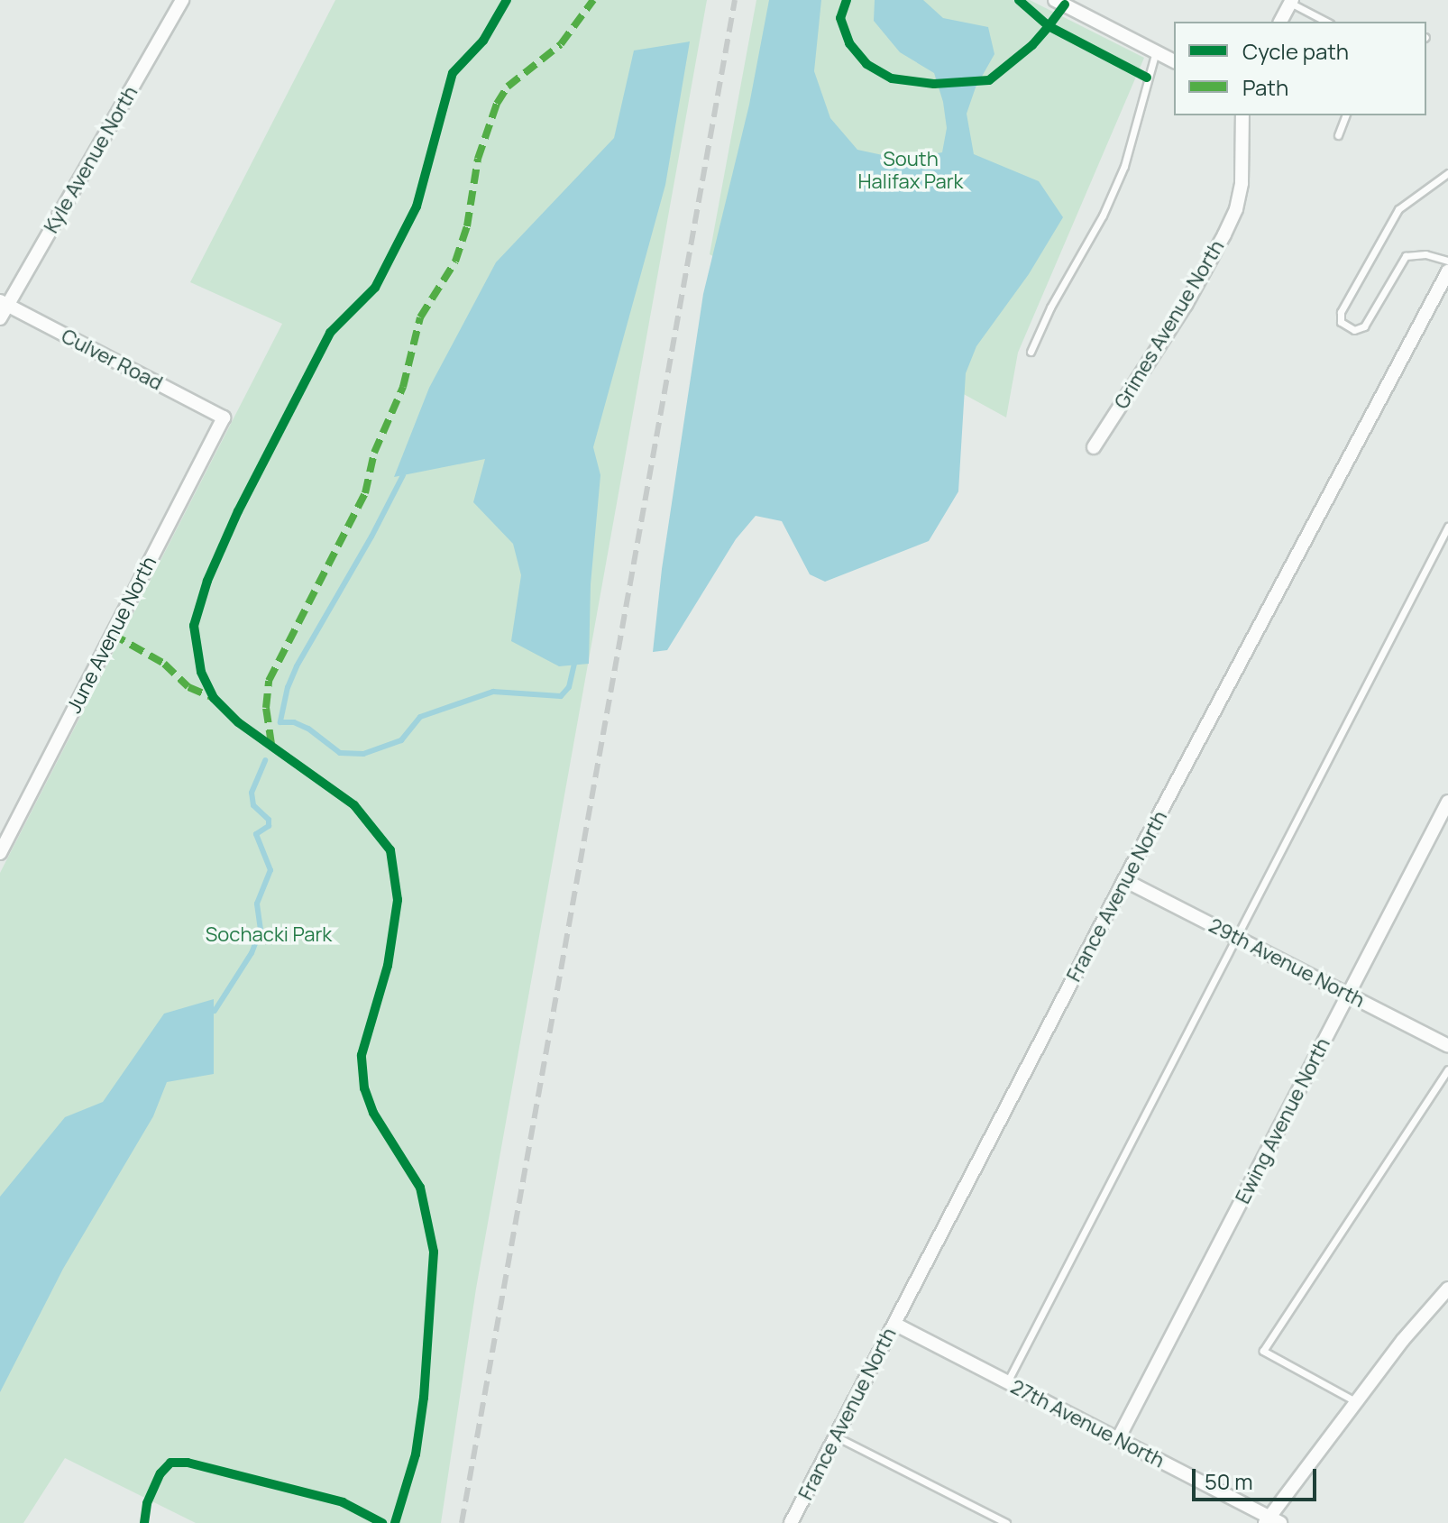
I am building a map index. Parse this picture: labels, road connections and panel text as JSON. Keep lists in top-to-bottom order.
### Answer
{
  "streets": {
    "street": [
      "Kyle Avenue North",
      "Grimes Avenue North",
      "Culver Road",
      "June Avenue North",
      "France Avenue North",
      "29th Avenue North",
      "Ewing Avenue North",
      "27th Avenue North"
    ]
  },
  "crossings": [
    ["Kyle Avenue North", "Culver Road"],
    ["Culver Road", "June Avenue North"],
    ["France Avenue North", "29th Avenue North"],
    ["France Avenue North", "27th Avenue North"],
    ["29th Avenue North", "Ewing Avenue North"],
    ["Ewing Avenue North", "27th Avenue North"]
  ],
  "parks": ["South Halifax Park", "Sochacki Park"],
  "legend": ["Cycle path", "Path"],
  "scale_bar": "50 m"
}
